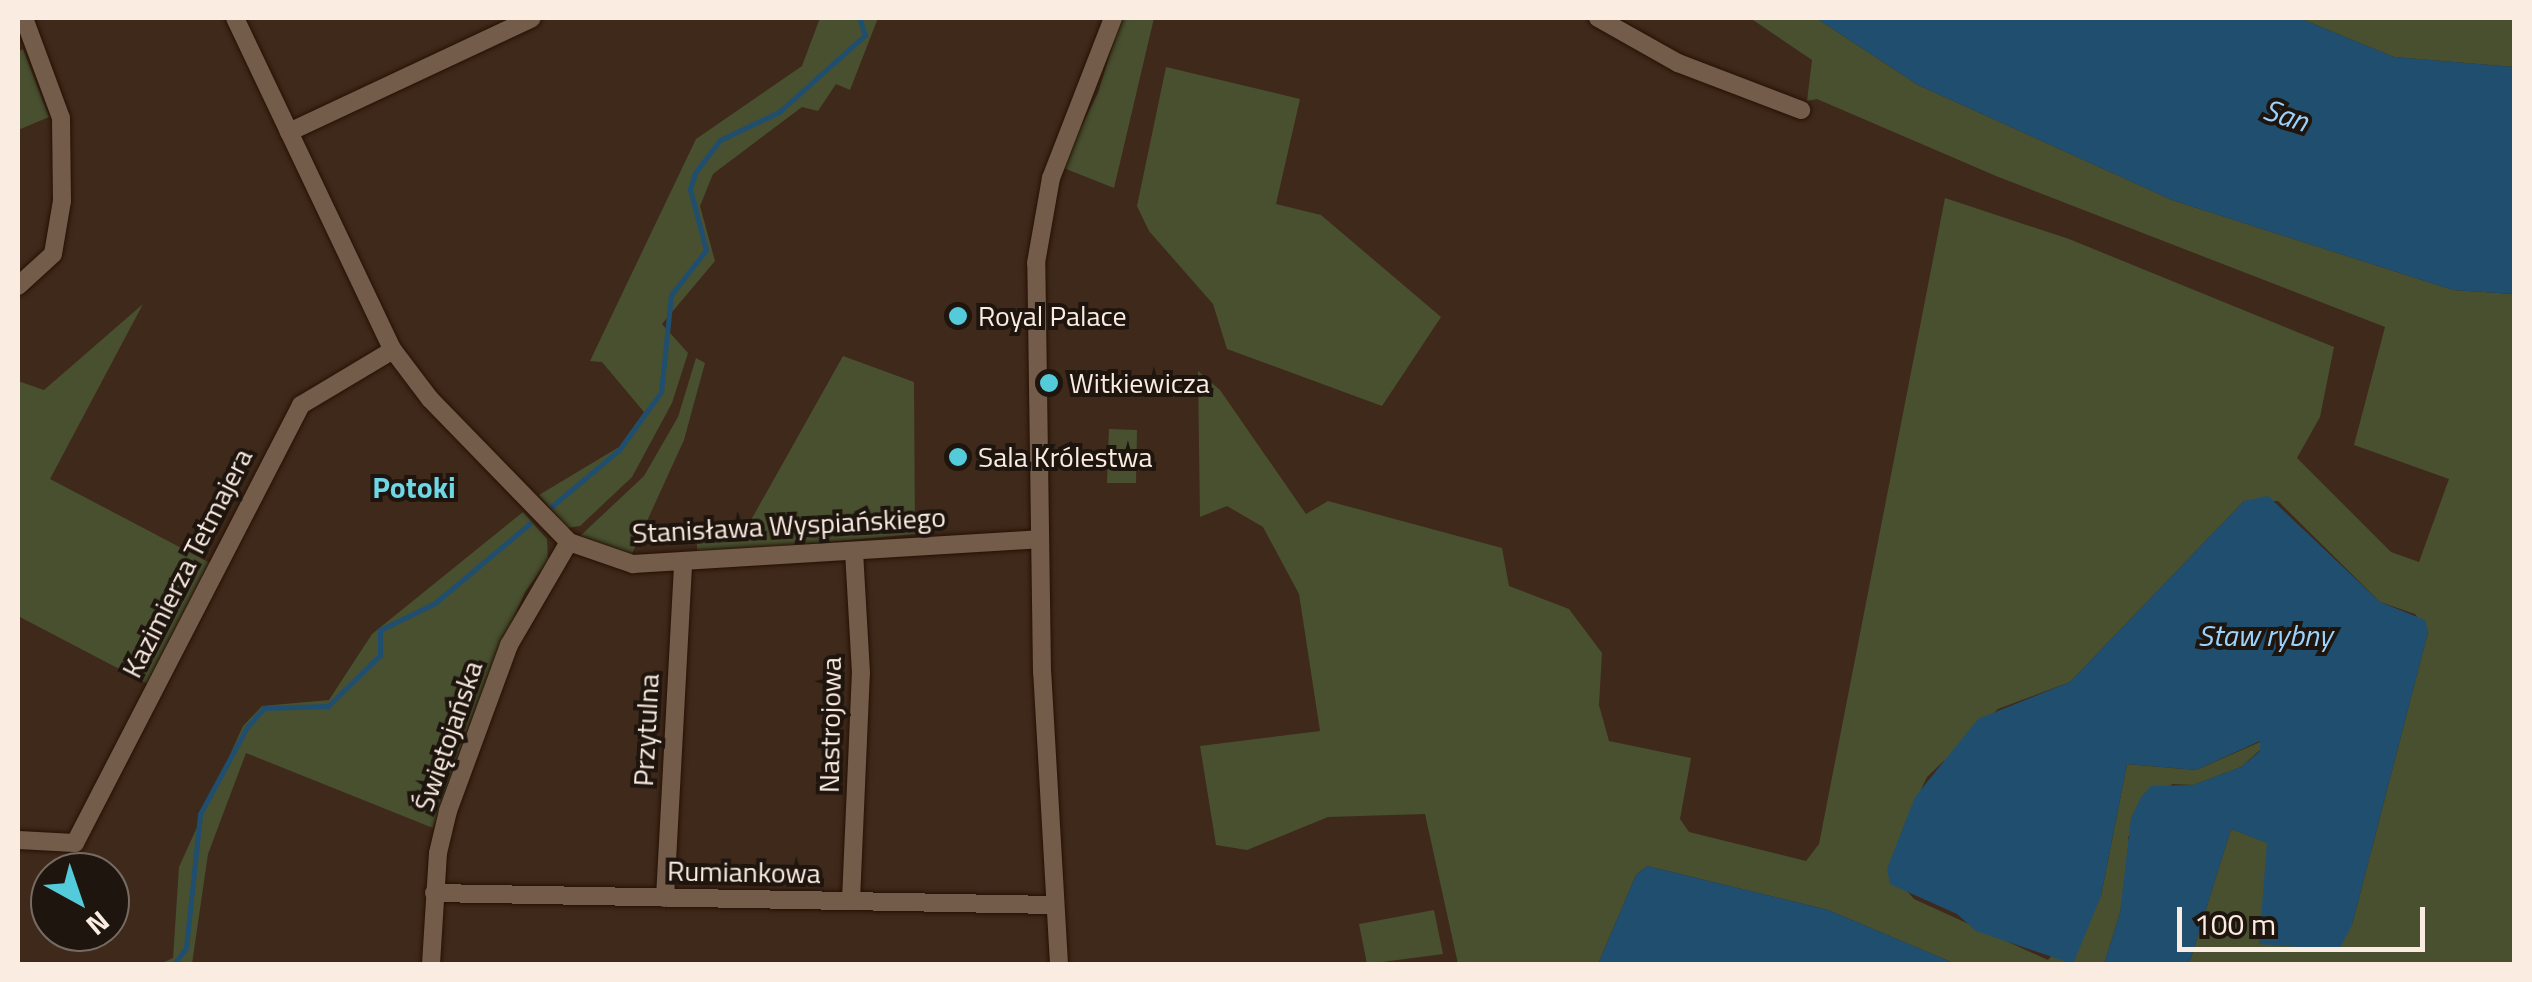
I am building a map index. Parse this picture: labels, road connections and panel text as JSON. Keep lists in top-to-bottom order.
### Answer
{
  "streets": {
    "street": [
      "Stanisława Wyspiańskiego",
      "Kazimierza Tetmajera",
      "Nastrojowa",
      "Przytulna",
      "Świętojańska",
      "Rumiankowa"
    ]
  },
  "crossings": [
    ["Stanisława Wyspiańskiego", "Kazimierza Tetmajera"],
    ["Stanisława Wyspiańskiego", "Nastrojowa"],
    ["Stanisława Wyspiańskiego", "Przytulna"],
    ["Stanisława Wyspiańskiego", "Świętojańska"],
    ["Nastrojowa", "Rumiankowa"],
    ["Przytulna", "Rumiankowa"],
    ["Świętojańska", "Rumiankowa"]
  ],
  "districts": ["Potoki"],
  "water": ["San", "Staw rybny"],
  "places": ["Royal Palace", "Witkiewicza", "Sala Królestwa"],
  "scale_bar": "100 m",
  "north": "bottom right"
}
